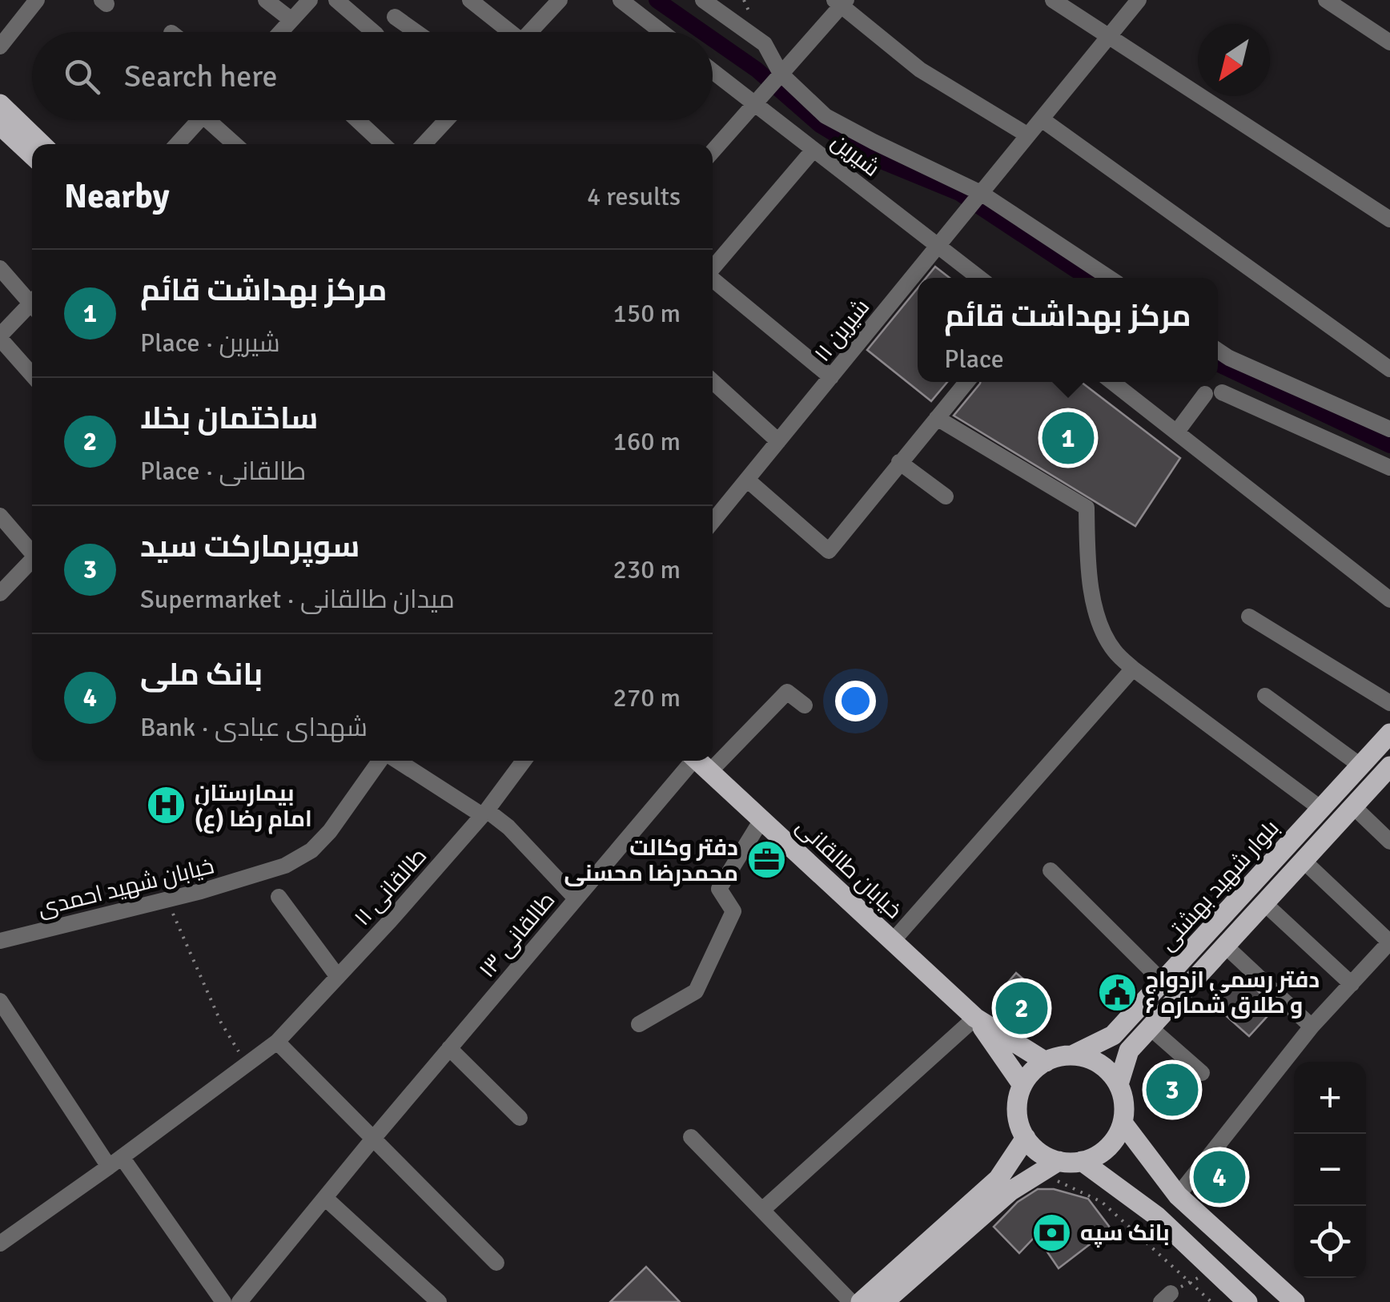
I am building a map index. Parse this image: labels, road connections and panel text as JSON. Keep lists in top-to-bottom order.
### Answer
{
  "streets": {
    "main road": ["خیابان طالقانی", "بلوار شهید بهشتی"],
    "street": [
      "شیرین",
      "شیرین ۱۱",
      "خیابان شهید احمدی",
      "طالقانی ۱۱",
      "طالقانی ۱۳"
    ]
  },
  "crossings": [
    ["شیرین", "شیرین ۱۱"],
    ["خیابان طالقانی", "طالقانی ۱۳"]
  ],
  "places": {
    "hospital": ["بیمارستان امام رضا (ع)"],
    "office": ["دفتر وکالت محمدرضا محسنی"],
    "public building": ["دفتر رسمی ازدواج و طلاق شماره ۶"],
    "bank": ["بانک سپه"]
  },
  "north": "bottom left",
  "page": {
    "search": "Search here",
    "heading": ["Nearby", "4 results"],
    "list": [
      {
        "mark": "1",
        "name": "مرکز بهداشت قائم",
        "note": "Place · شیرین",
        "value": "150 m"
      },
      {
        "mark": "2",
        "name": "ساختمان بخلا",
        "note": "Place · طالقانی",
        "value": "160 m"
      },
      {
        "mark": "3",
        "name": "سوپرمارکت سید",
        "note": "Supermarket · میدان طالقانی",
        "value": "230 m"
      },
      {
        "mark": "4",
        "name": "بانک ملی",
        "note": "Bank · شهدای عبادی",
        "value": "270 m"
      }
    ],
    "popup": ["مرکز بهداشت قائم", "Place"],
    "pins": [
      "1",
      "2",
      "3",
      "4"
    ],
    "map_buttons": ["+", "−"]
  }
}
